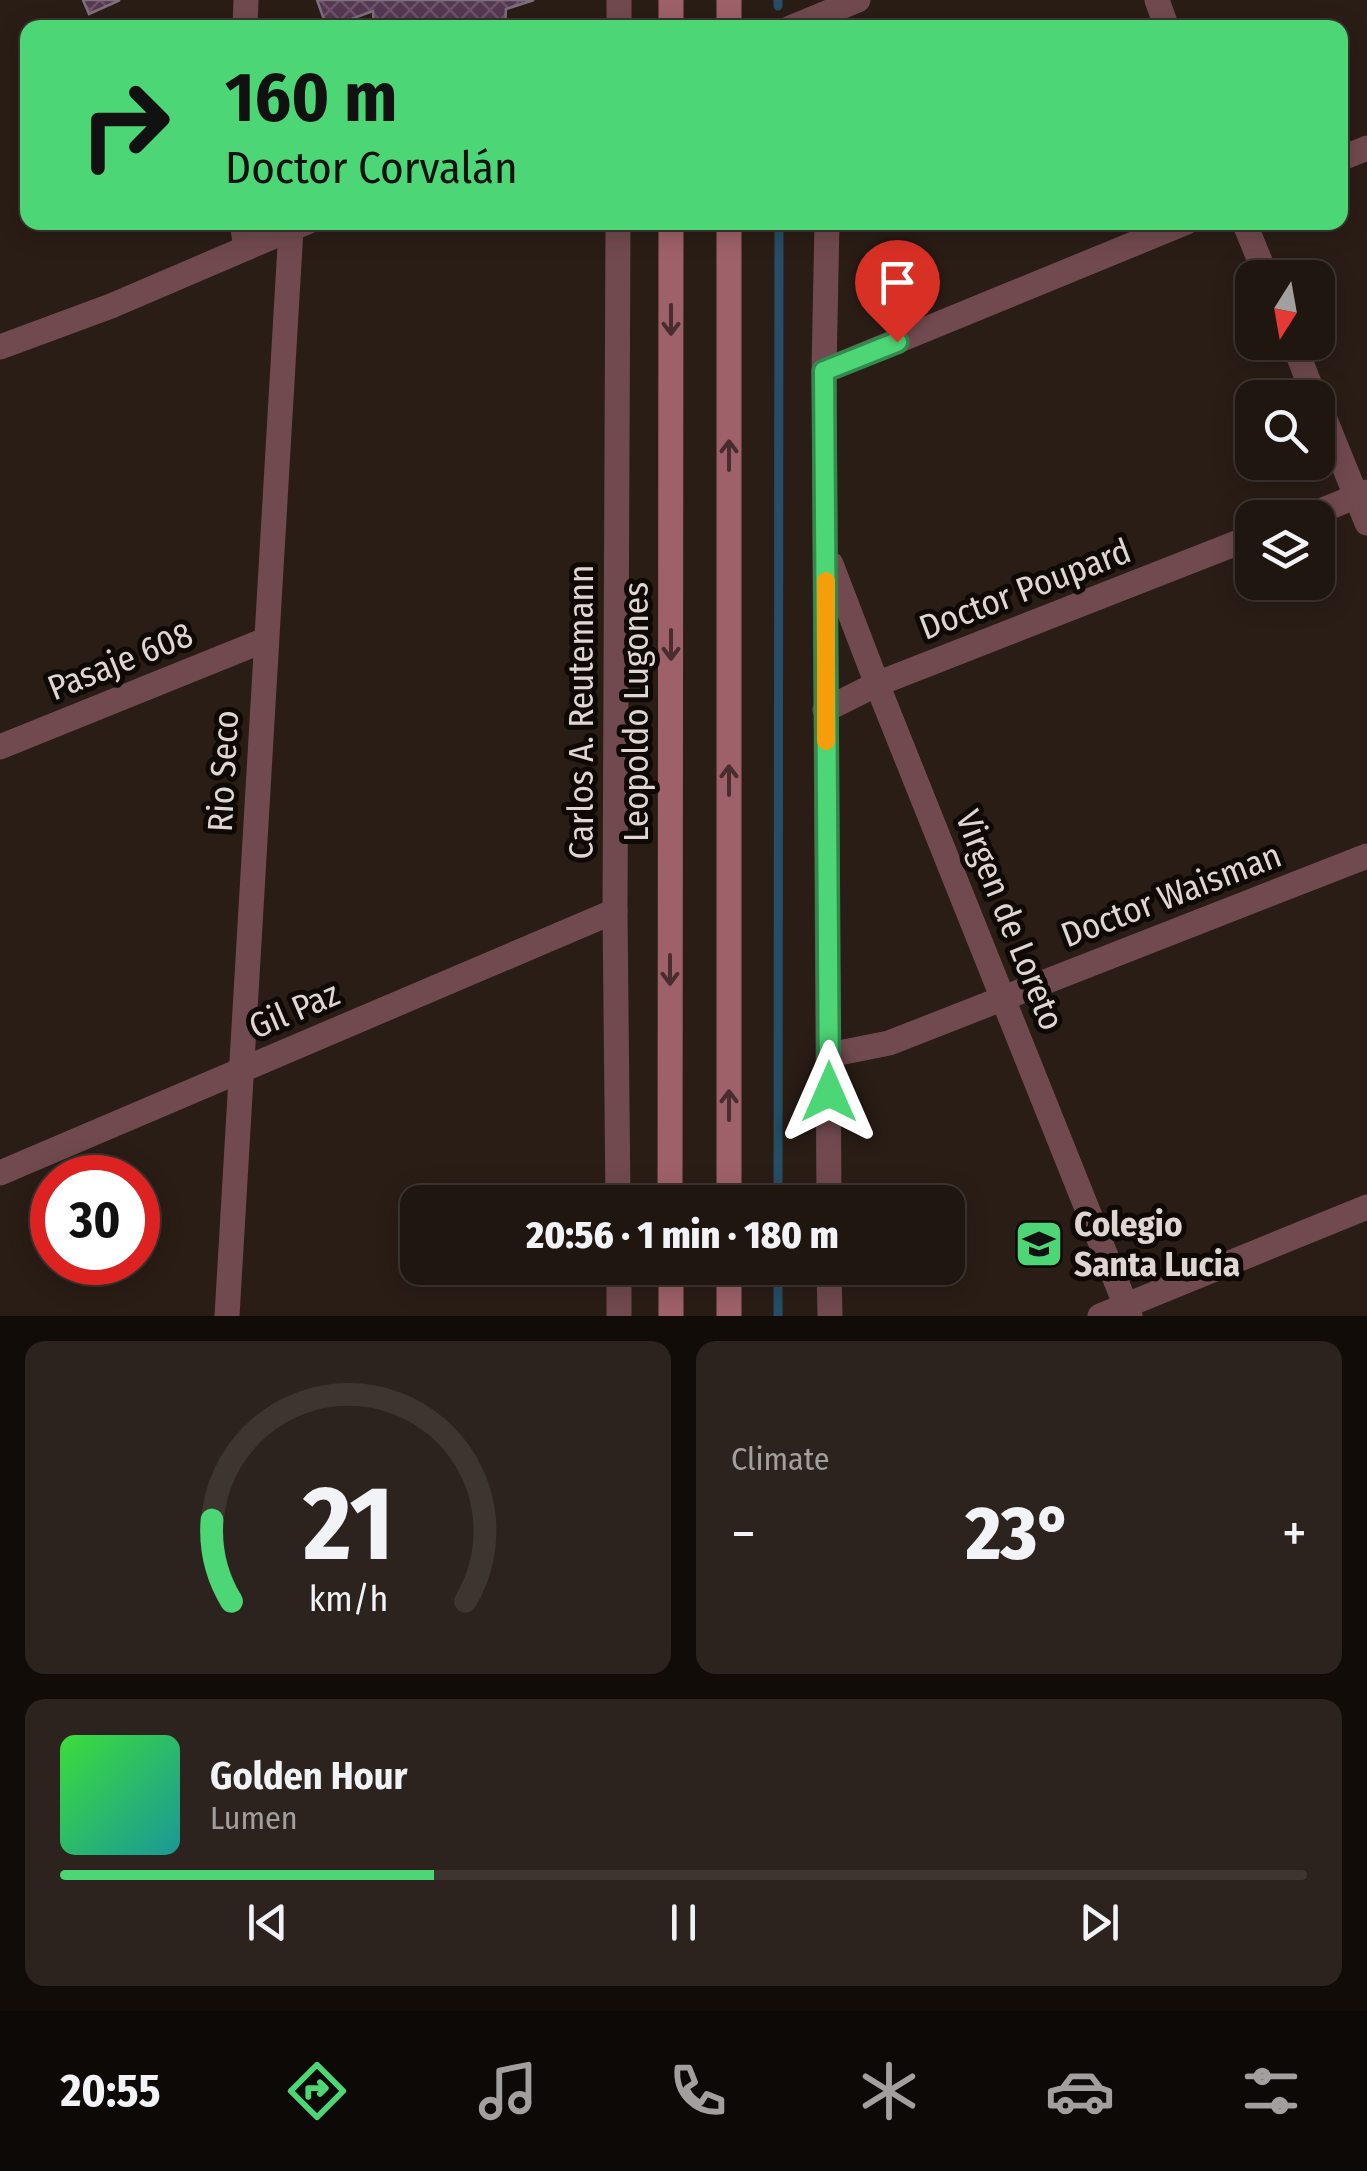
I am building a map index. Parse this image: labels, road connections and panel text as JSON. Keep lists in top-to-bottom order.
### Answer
{
  "streets": {
    "main road": ["Leopoldo Lugones"],
    "street": [
      "Doctor Poupard",
      "Pasaje 608",
      "Carlos A. Reutemann",
      "Rio Seco",
      "Doctor Waisman",
      "Virgen de Loreto",
      "Gil Paz"
    ]
  },
  "crossings": [
    ["Doctor Poupard", "Virgen de Loreto"],
    ["Pasaje 608", "Rio Seco"],
    ["Carlos A. Reutemann", "Gil Paz"],
    ["Rio Seco", "Gil Paz"],
    ["Doctor Waisman", "Virgen de Loreto"]
  ],
  "places": {
    "school or university": ["Colegio Santa Lucia"]
  },
  "north": "bottom",
  "page": {
    "turn": ["160 m", "Doctor Corvalán"],
    "limit": "30",
    "trip": "20:56 · 1 min · 180 m",
    "tile": "Climate",
    "heat": ["−", "23°", "+"],
    "song": ["Golden Hour", "Lumen"],
    "tabs": "20:55",
    "gauge": ["21", "km/h"]
  }
}
